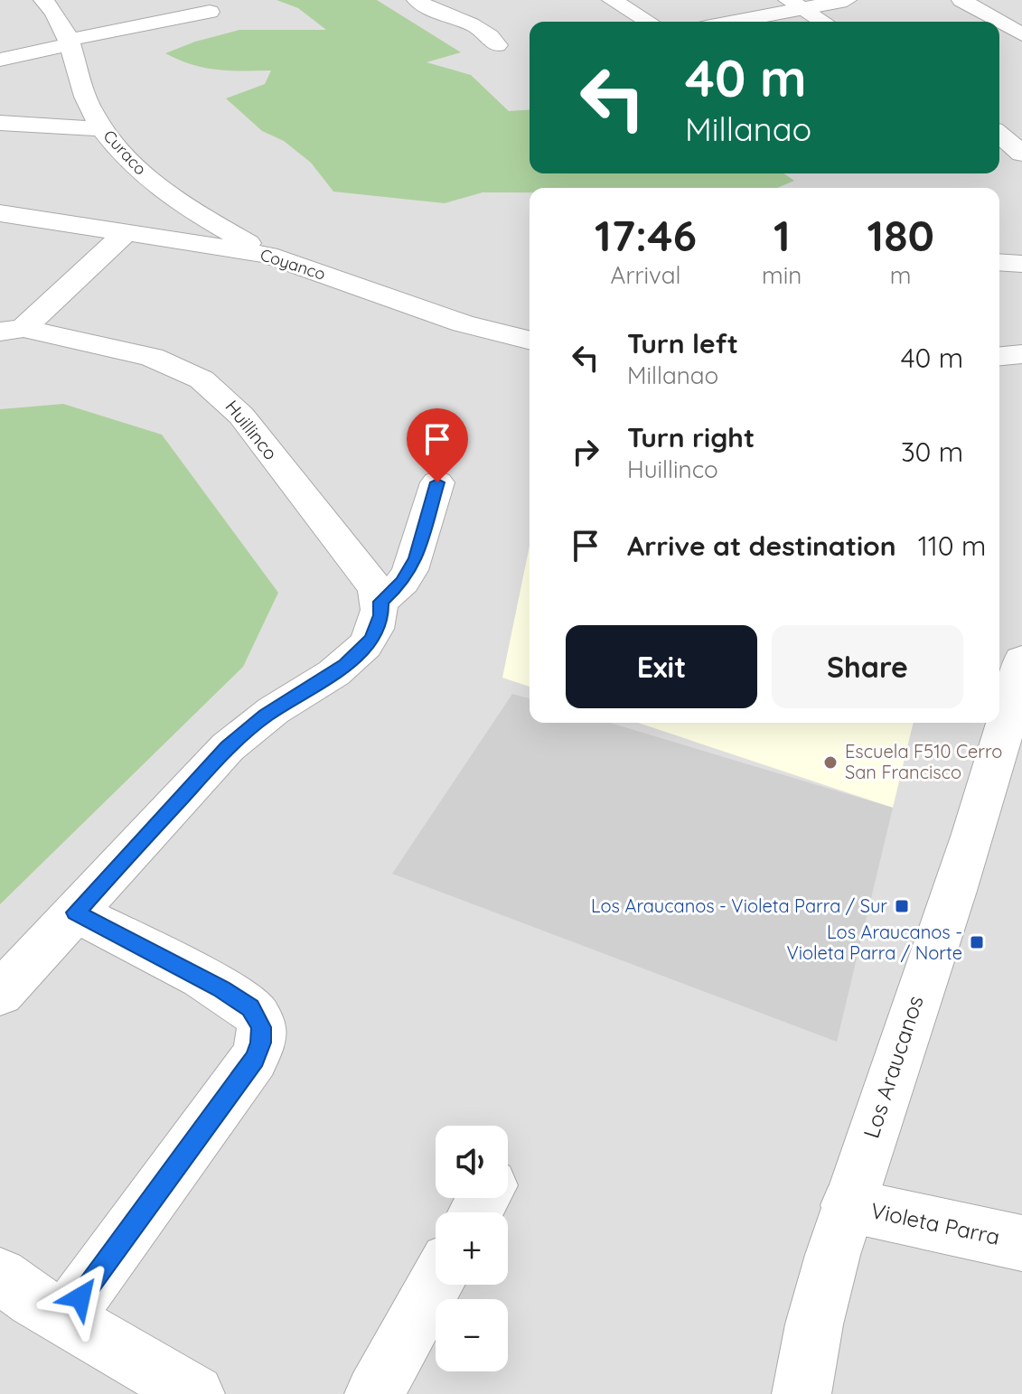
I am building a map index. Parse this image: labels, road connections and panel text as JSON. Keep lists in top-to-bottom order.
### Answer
{
  "streets": {
    "street": [
      "Curaco",
      "Coyanco",
      "Huillinco",
      "Los Araucanos",
      "Violeta Parra"
    ]
  },
  "crossings": [
    ["Curaco", "Coyanco"],
    ["Coyanco", "Huillinco"],
    ["Los Araucanos", "Violeta Parra"]
  ],
  "places": {
    "other": ["Escuela F510 Cerro San Francisco"],
    "transit": ["Los Araucanos - Violeta Parra / Sur", "Los Araucanos - Violeta Parra / Norte"]
  },
  "page": {
    "turn": ["40 m", "Millanao"],
    "eta": [
      "17:46",
      "Arrival",
      "1",
      "min",
      "180",
      "m"
    ],
    "list": [
      {
        "name": "Turn left",
        "note": "Millanao",
        "value": "40 m"
      },
      {
        "name": "Turn right",
        "note": "Huillinco",
        "value": "30 m"
      },
      {
        "name": "Arrive at destination",
        "value": "110 m"
      }
    ],
    "buttons": ["Exit", "Share"],
    "map_buttons": ["+", "−"]
  }
}
